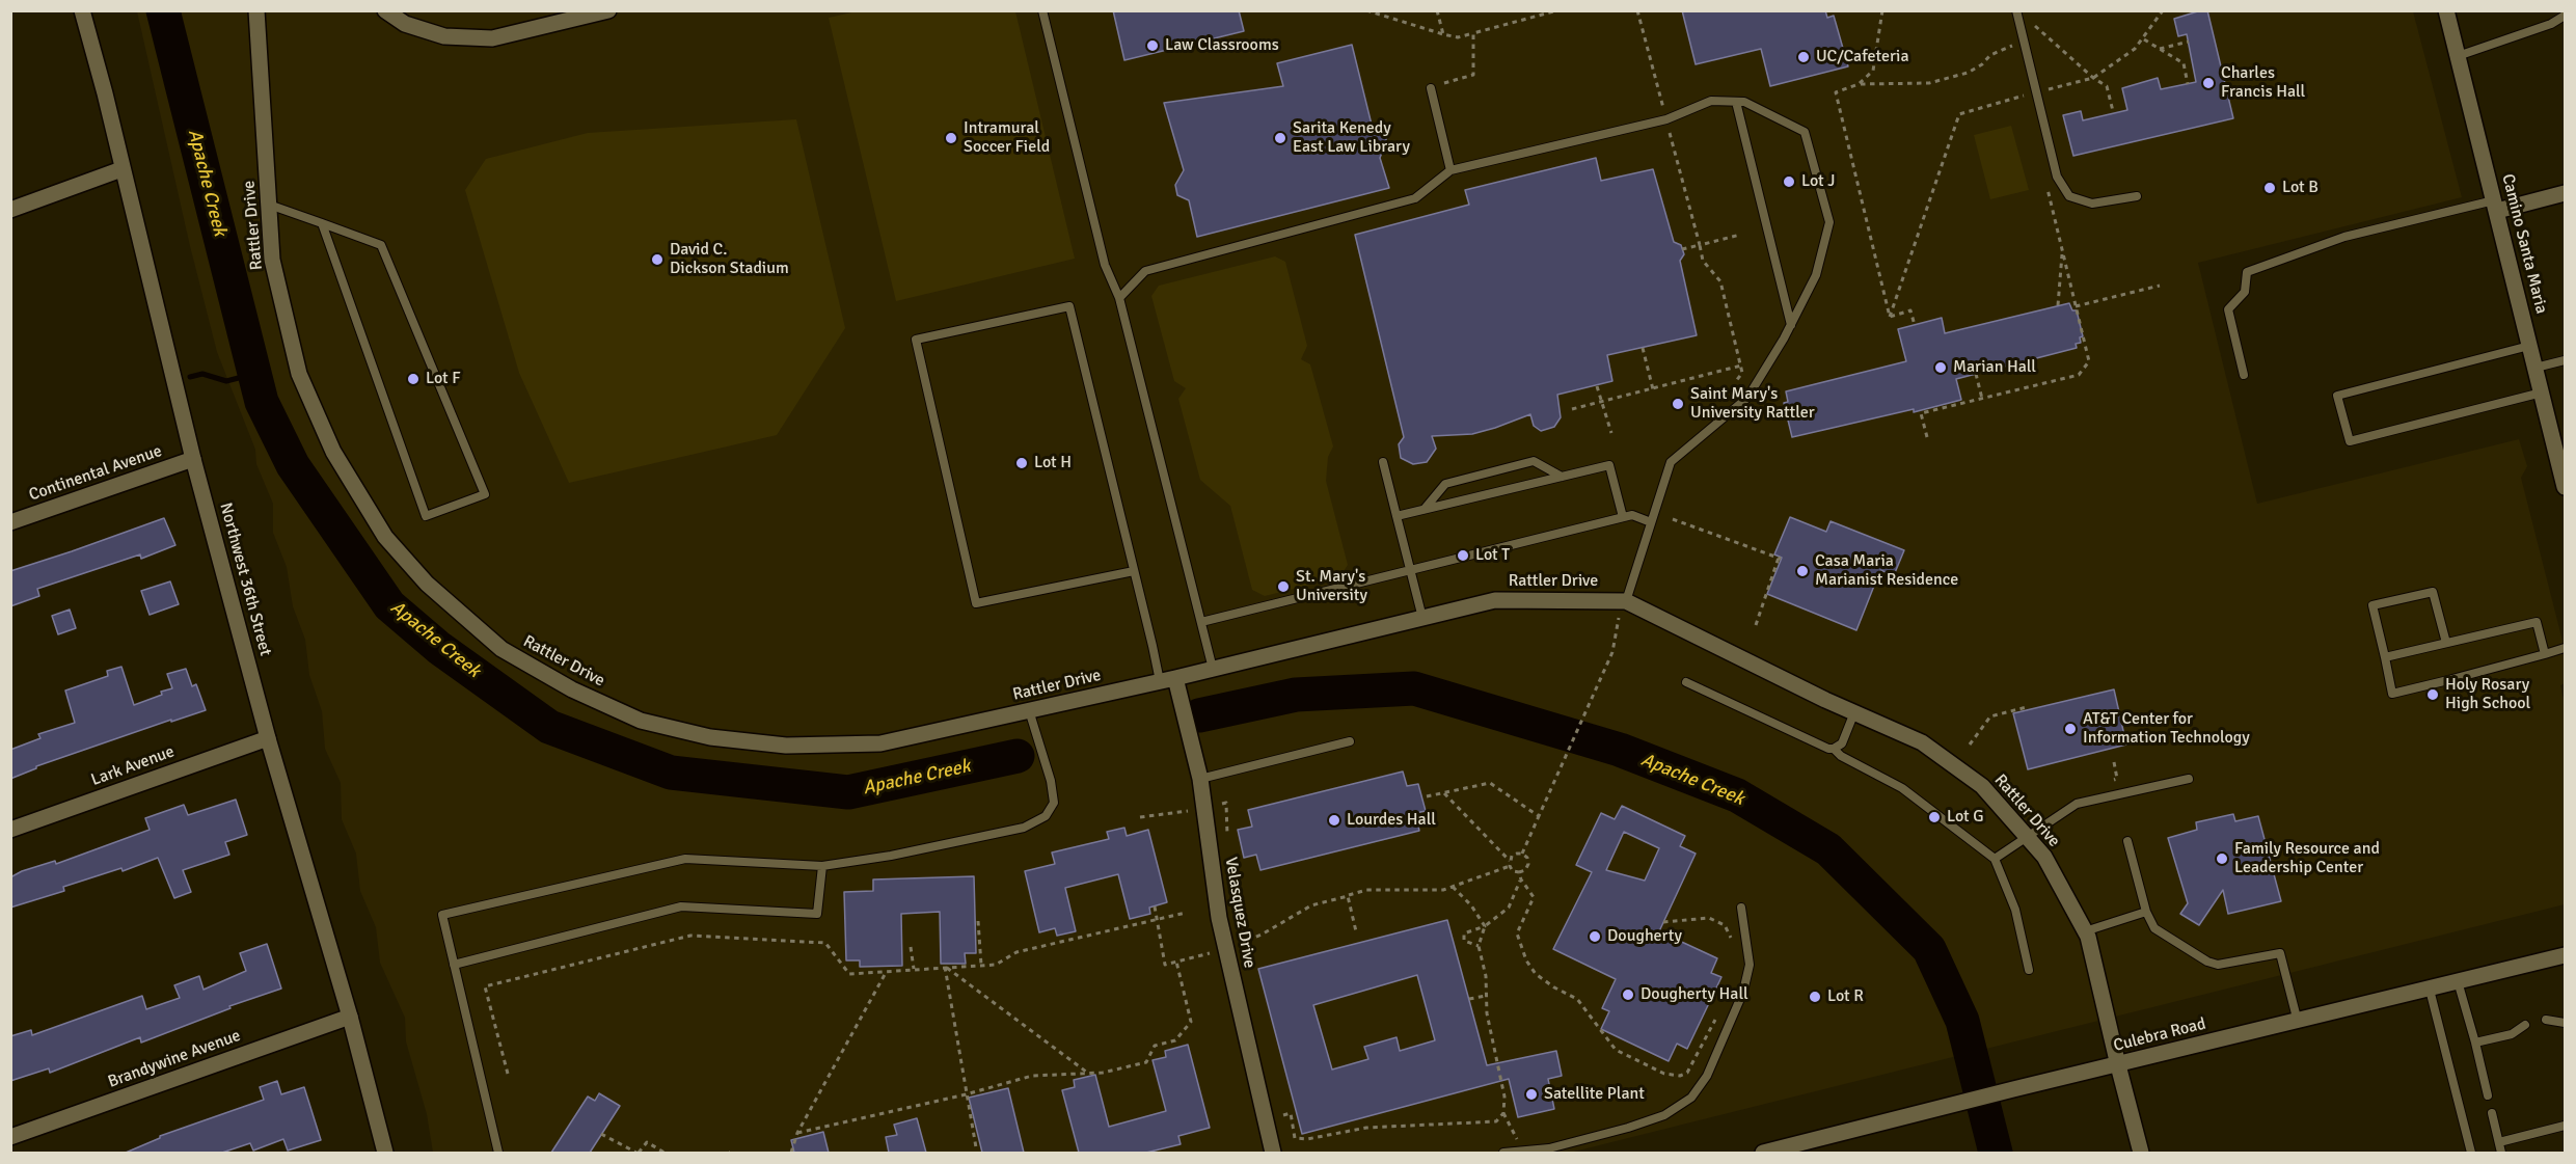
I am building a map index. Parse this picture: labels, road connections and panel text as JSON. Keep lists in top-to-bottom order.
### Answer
{
  "streets": {
    "street": [
      "Rattler Drive",
      "Camino Santa Maria",
      "Continental Avenue",
      "Northwest 36th Street",
      "Lark Avenue",
      "Velasquez Drive",
      "Culebra Road",
      "Brandywine Avenue"
    ]
  },
  "crossings": [
    ["Rattler Drive", "Velasquez Drive"],
    ["Rattler Drive", "Culebra Road"],
    ["Continental Avenue", "Northwest 36th Street"],
    ["Northwest 36th Street", "Lark Avenue"],
    ["Northwest 36th Street", "Brandywine Avenue"]
  ],
  "water": ["Apache Creek"],
  "places": [
    "Law Classrooms",
    "UC/Cafeteria",
    "Charles Francis Hall",
    "Intramural Soccer Field",
    "Sarita Kenedy East Law Library",
    "Lot J",
    "Lot B",
    "David C. Dickson Stadium",
    "Marian Hall",
    "Lot F",
    "Saint Mary's University Rattler",
    "Lot H",
    "Lot T",
    "Casa Maria Marianist Residence",
    "St. Mary's University",
    "Holy Rosary High School",
    "AT&T Center for Information Technology",
    "Lot G",
    "Lourdes Hall",
    "Family Resource and Leadership Center",
    "Dougherty",
    "Dougherty Hall",
    "Lot R",
    "Satellite Plant"
  ]
}
